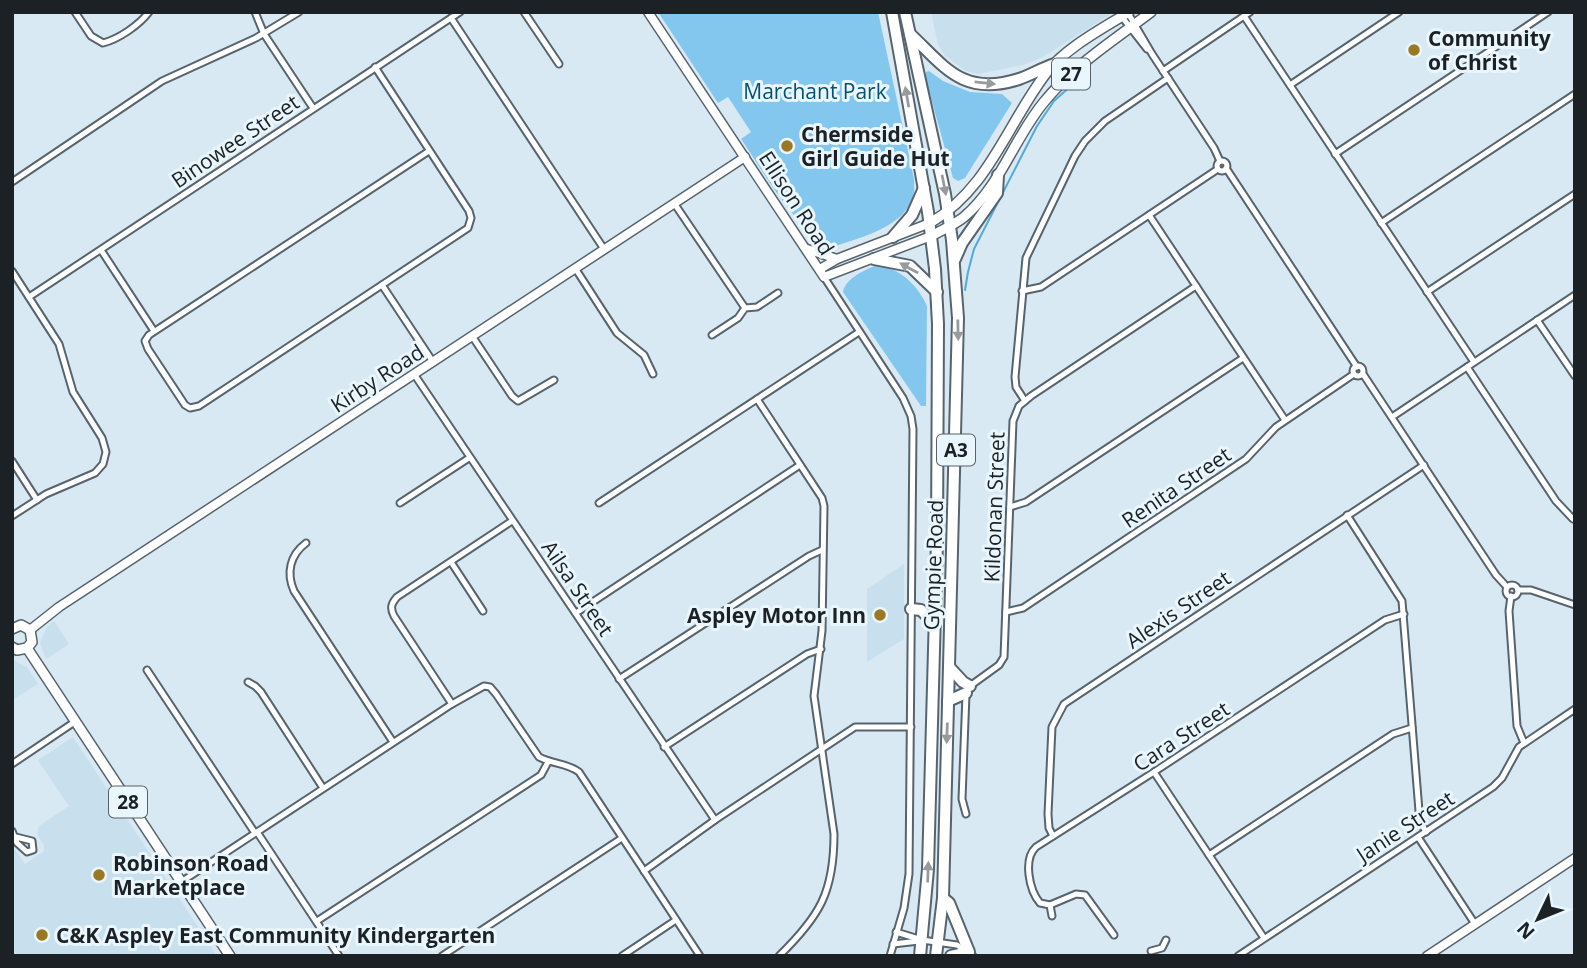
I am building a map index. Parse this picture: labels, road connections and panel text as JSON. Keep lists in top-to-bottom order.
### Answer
{
  "streets": {
    "highway": ["A3", "Gympie Road"],
    "main road": ["27", "28"],
    "street": [
      "Binowee Street",
      "Ellison Road",
      "Kirby Road",
      "Renita Street",
      "Kildonan Street",
      "Ailsa Street",
      "Alexis Street",
      "Cara Street",
      "Janie Street"
    ]
  },
  "crossings": [
    ["27", "Ellison Road"],
    ["27", "Gympie Road"],
    ["Ellison Road", "Kirby Road"],
    ["Ellison Road", "Gympie Road"],
    ["Kirby Road", "Ailsa Street"],
    ["Renita Street", "Kildonan Street"],
    ["Alexis Street", "Cara Street"]
  ],
  "parks": ["Marchant Park"],
  "places": [
    "Community of Christ",
    "Chermside Girl Guide Hut",
    "Aspley Motor Inn",
    "Robinson Road Marketplace",
    "C&K Aspley East Community Kindergarten"
  ],
  "north": "bottom left"
}
